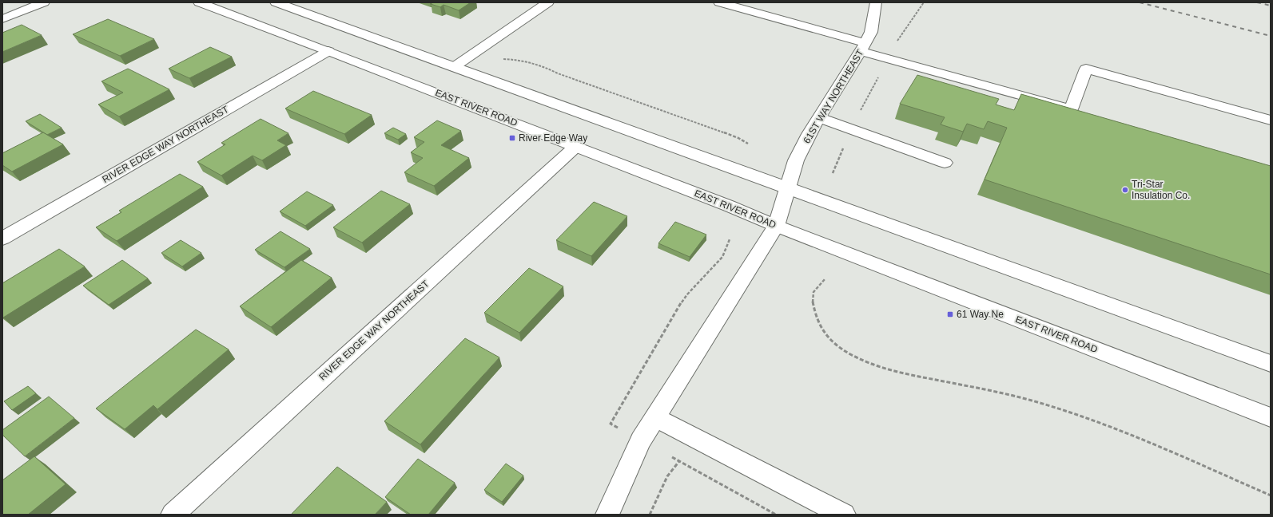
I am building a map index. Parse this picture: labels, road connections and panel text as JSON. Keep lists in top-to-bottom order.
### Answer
{
  "streets": {
    "main road": ["61ST WAY NORTHEAST", "EAST RIVER ROAD", "RIVER EDGE WAY NORTHEAST"]
  },
  "crossings": [
    ["61ST WAY NORTHEAST", "EAST RIVER ROAD"],
    ["EAST RIVER ROAD", "RIVER EDGE WAY NORTHEAST"]
  ],
  "places": {
    "transit": ["River Edge Way", "61 Way Ne"],
    "other": ["Tri-Star Insulation Co."]
  }
}
